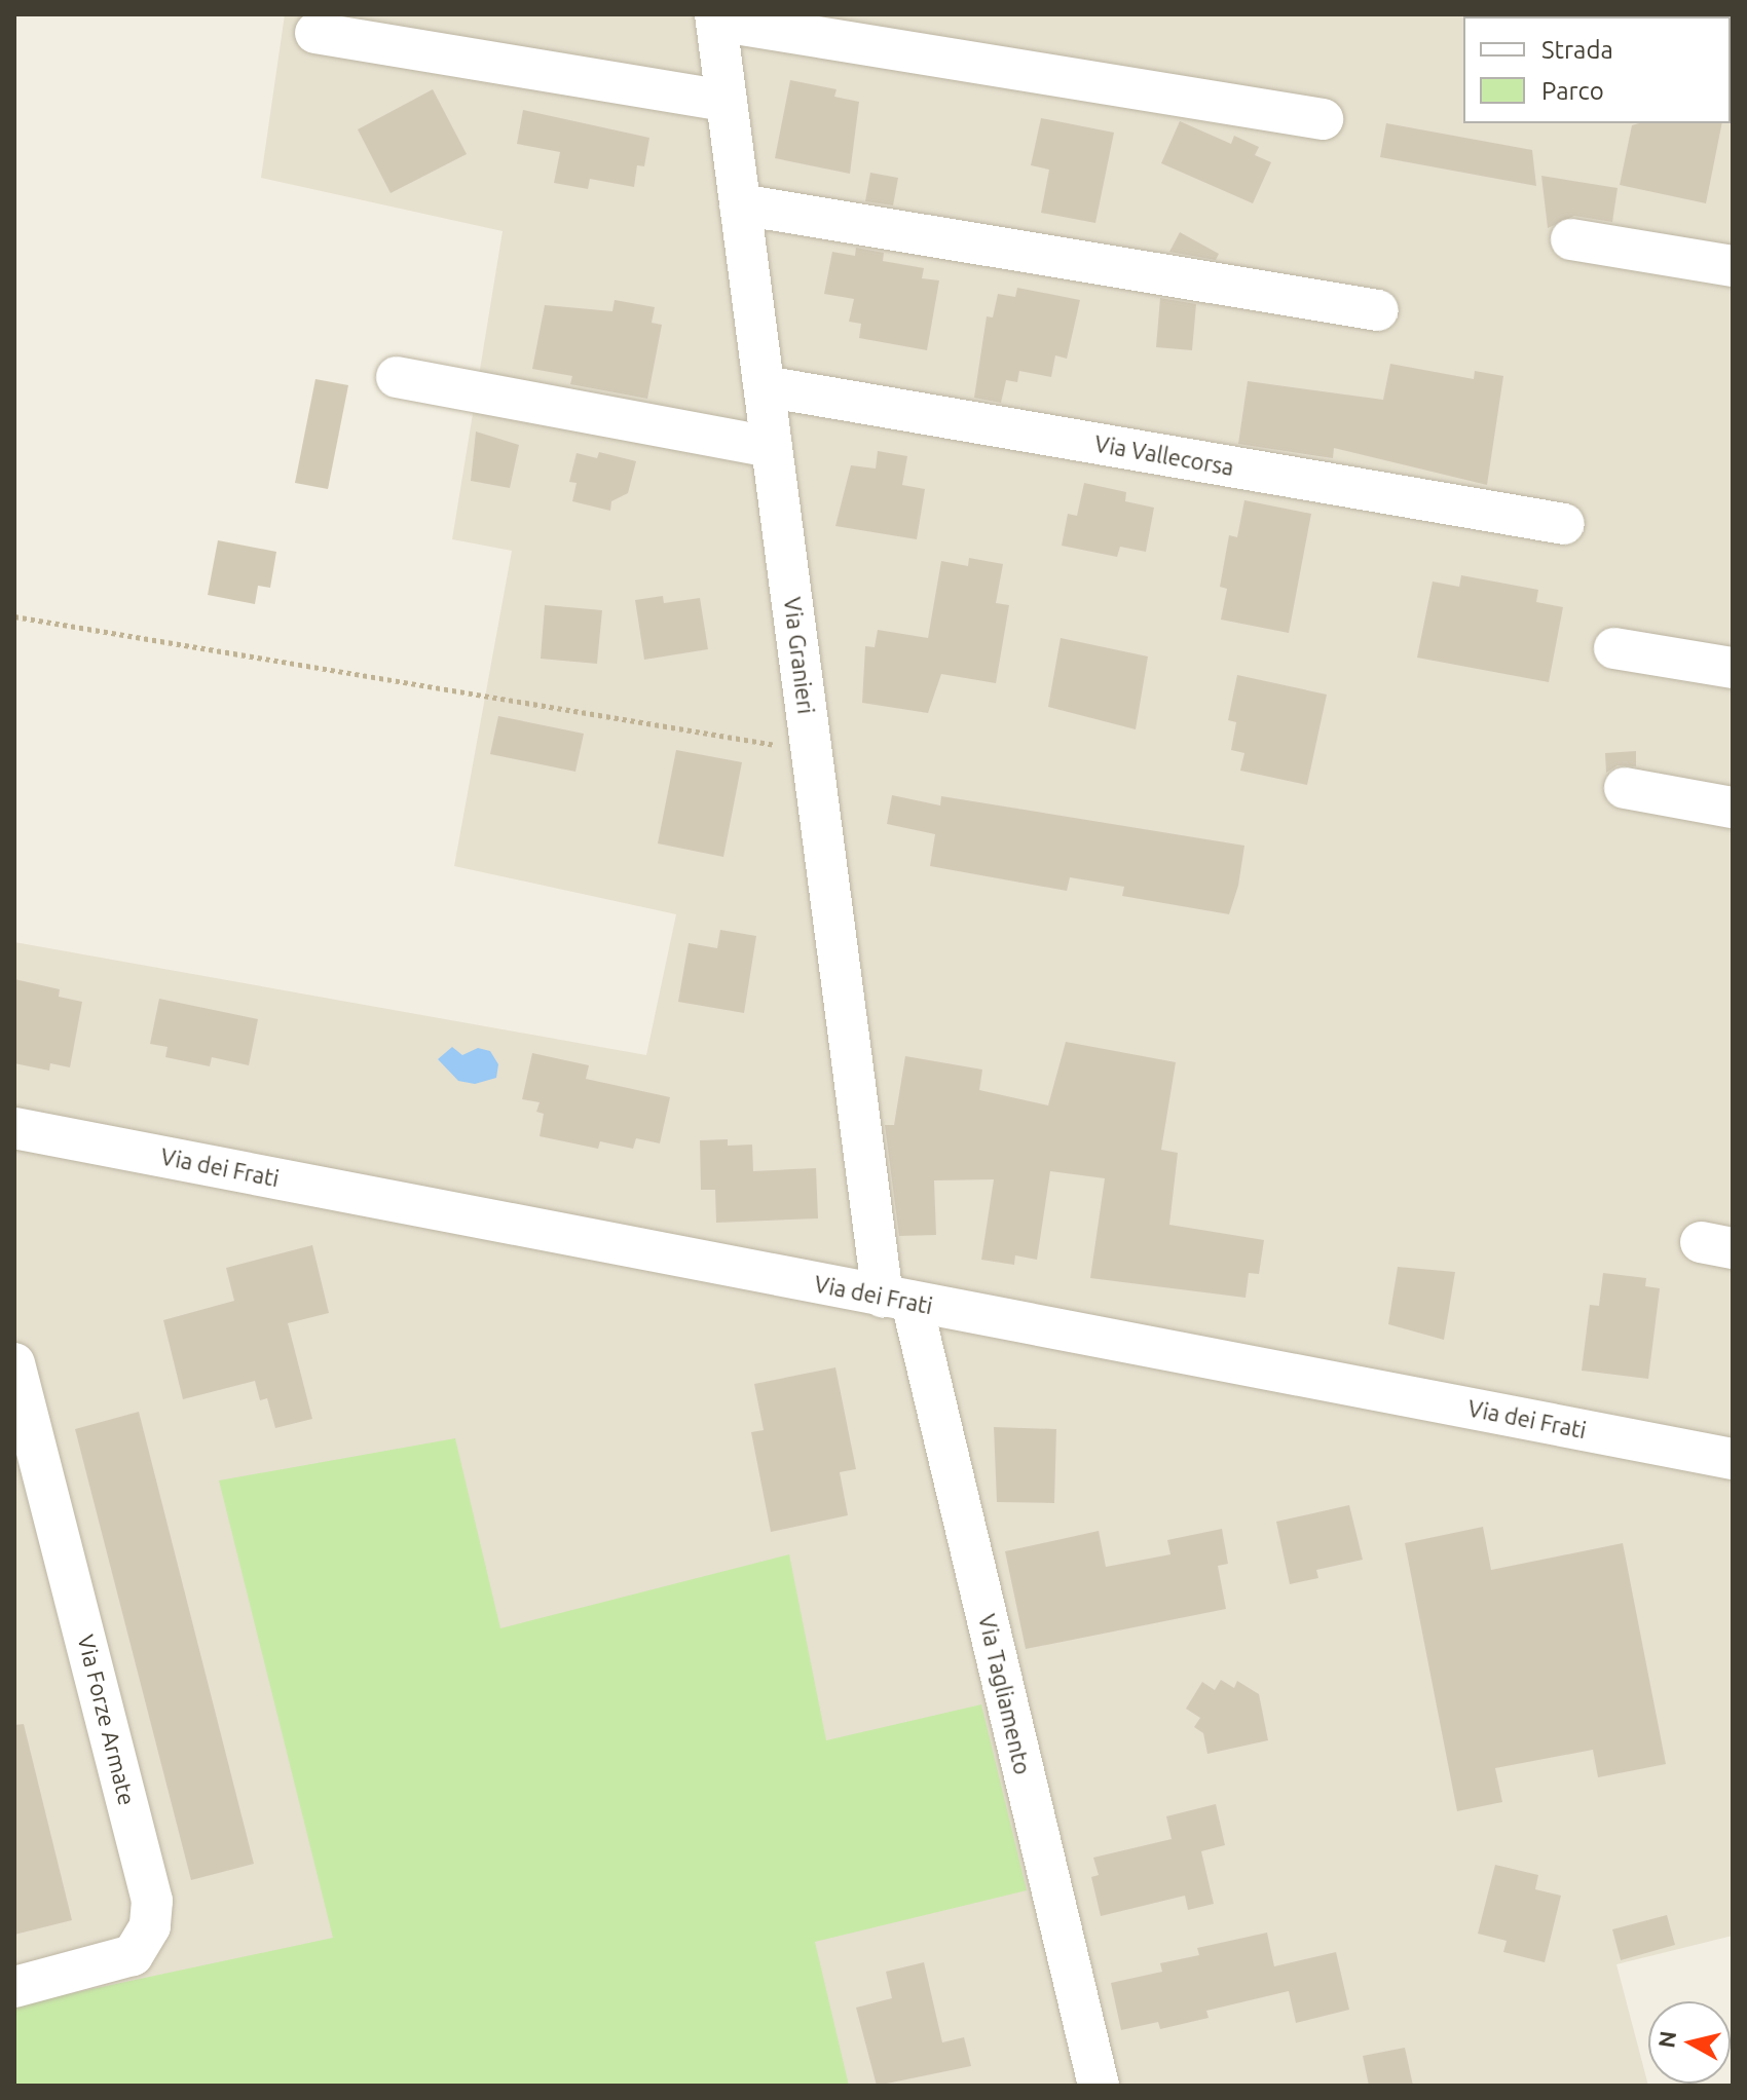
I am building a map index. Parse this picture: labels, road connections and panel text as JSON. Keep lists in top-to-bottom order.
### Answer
{
  "streets": {
    "street": [
      "Via Vallecorsa",
      "Via Granieri",
      "Via dei Frati",
      "Via Tagliamento",
      "Via Forze Armate"
    ]
  },
  "crossings": [
    ["Via Vallecorsa", "Via Granieri"],
    ["Via Granieri", "Via dei Frati"],
    ["Via Granieri", "Via Tagliamento"],
    ["Via dei Frati", "Via Tagliamento"]
  ],
  "legend": ["Strada", "Parco"],
  "north": "left"
}
